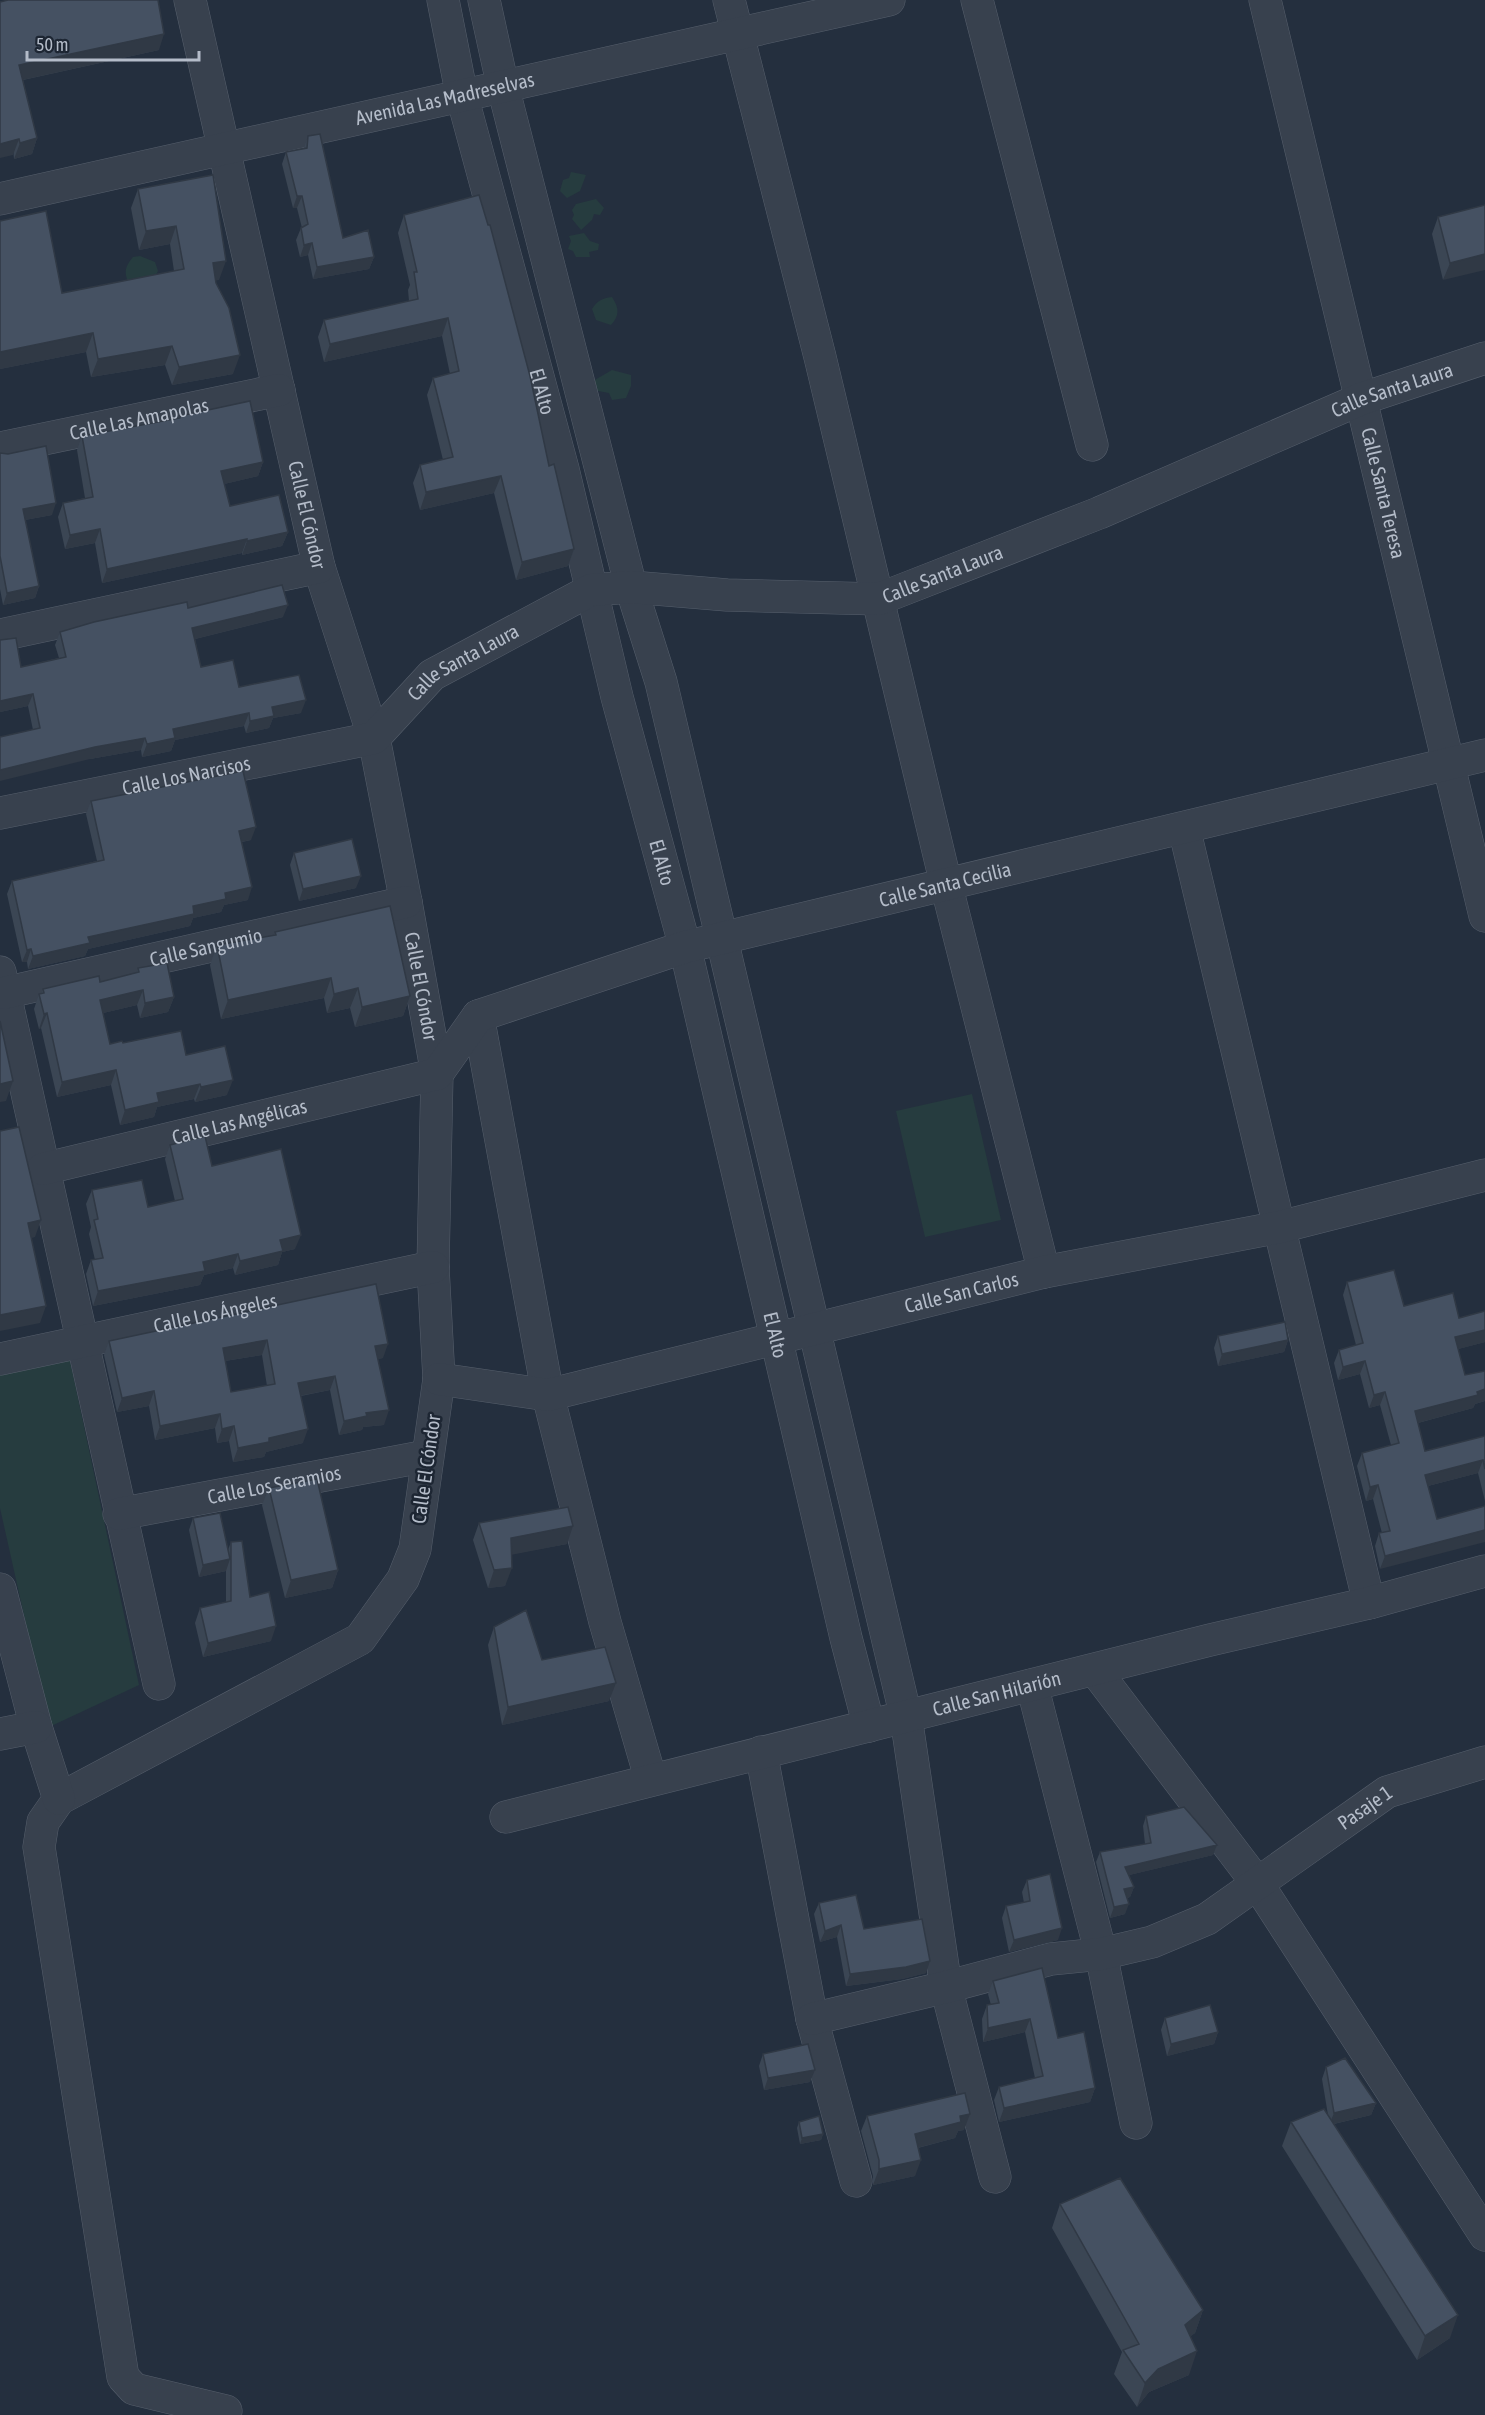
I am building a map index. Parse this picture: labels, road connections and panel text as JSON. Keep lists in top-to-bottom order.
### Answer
{
  "streets": {
    "street": [
      "Avenida Las Madreselvas",
      "El Alto",
      "Calle Santa Laura",
      "Calle Las Amapolas",
      "Calle Santa Teresa",
      "Calle El Cóndor",
      "Calle Los Narcisos",
      "Calle Santa Cecilia",
      "Calle Sangumio",
      "Calle Las Angélicas",
      "Calle San Carlos",
      "Calle Los Ángeles",
      "Calle Los Seramios",
      "Calle San Hilarión",
      "Pasaje 1"
    ]
  },
  "crossings": [
    ["Avenida Las Madreselvas", "El Alto"],
    ["Avenida Las Madreselvas", "Calle El Cóndor"],
    ["El Alto", "Calle Santa Laura"],
    ["El Alto", "Calle Santa Cecilia"],
    ["El Alto", "Calle San Carlos"],
    ["El Alto", "Calle San Hilarión"],
    ["El Alto", "Pasaje 1"],
    ["Calle Santa Laura", "Calle Santa Teresa"],
    ["Calle Santa Laura", "Calle El Cóndor"],
    ["Calle Santa Laura", "Calle Los Narcisos"],
    ["Calle Las Amapolas", "Calle El Cóndor"],
    ["Calle Santa Teresa", "Calle Santa Cecilia"],
    ["Calle El Cóndor", "Calle Los Narcisos"],
    ["Calle El Cóndor", "Calle Sangumio"],
    ["Calle El Cóndor", "Calle Las Angélicas"],
    ["Calle El Cóndor", "Calle San Carlos"],
    ["Calle El Cóndor", "Calle Los Ángeles"],
    ["Calle El Cóndor", "Calle Los Seramios"]
  ],
  "scale_bar": "50 m"
}
